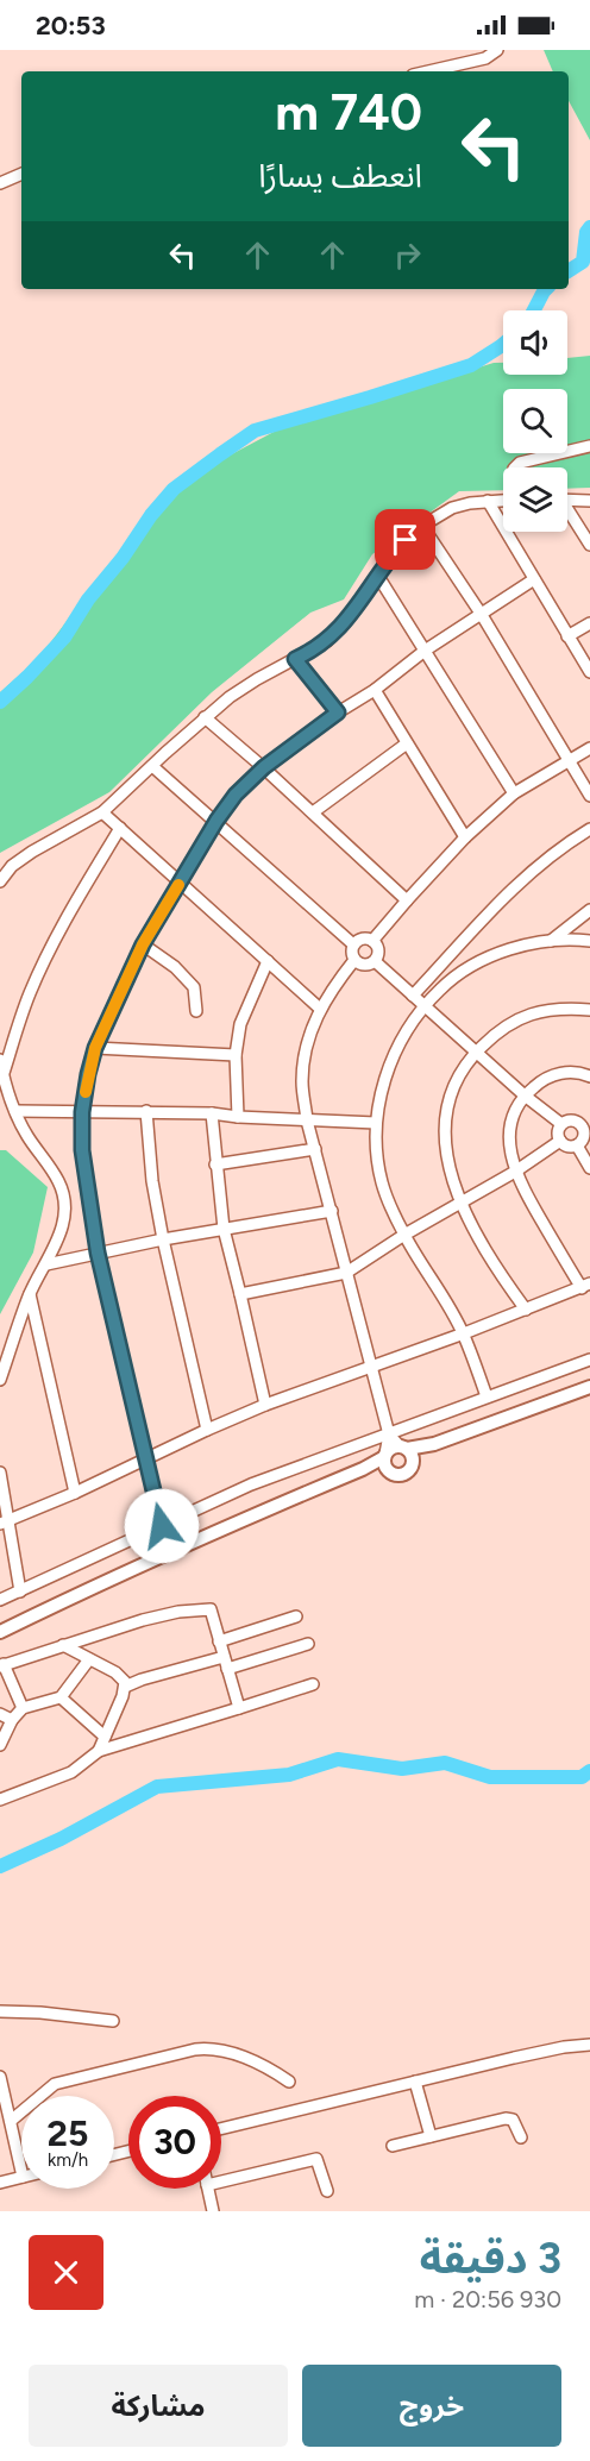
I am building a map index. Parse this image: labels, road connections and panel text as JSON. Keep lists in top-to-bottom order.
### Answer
{
  "page": {
    "status": "20:53",
    "turn": ["740 m", "انعطف يسارًا"],
    "speed": "25 km/h",
    "limit": "30",
    "heading": ["3 دقيقة", "930 m · 20:56"],
    "buttons": ["خروج", "مشاركة"]
  }
}
